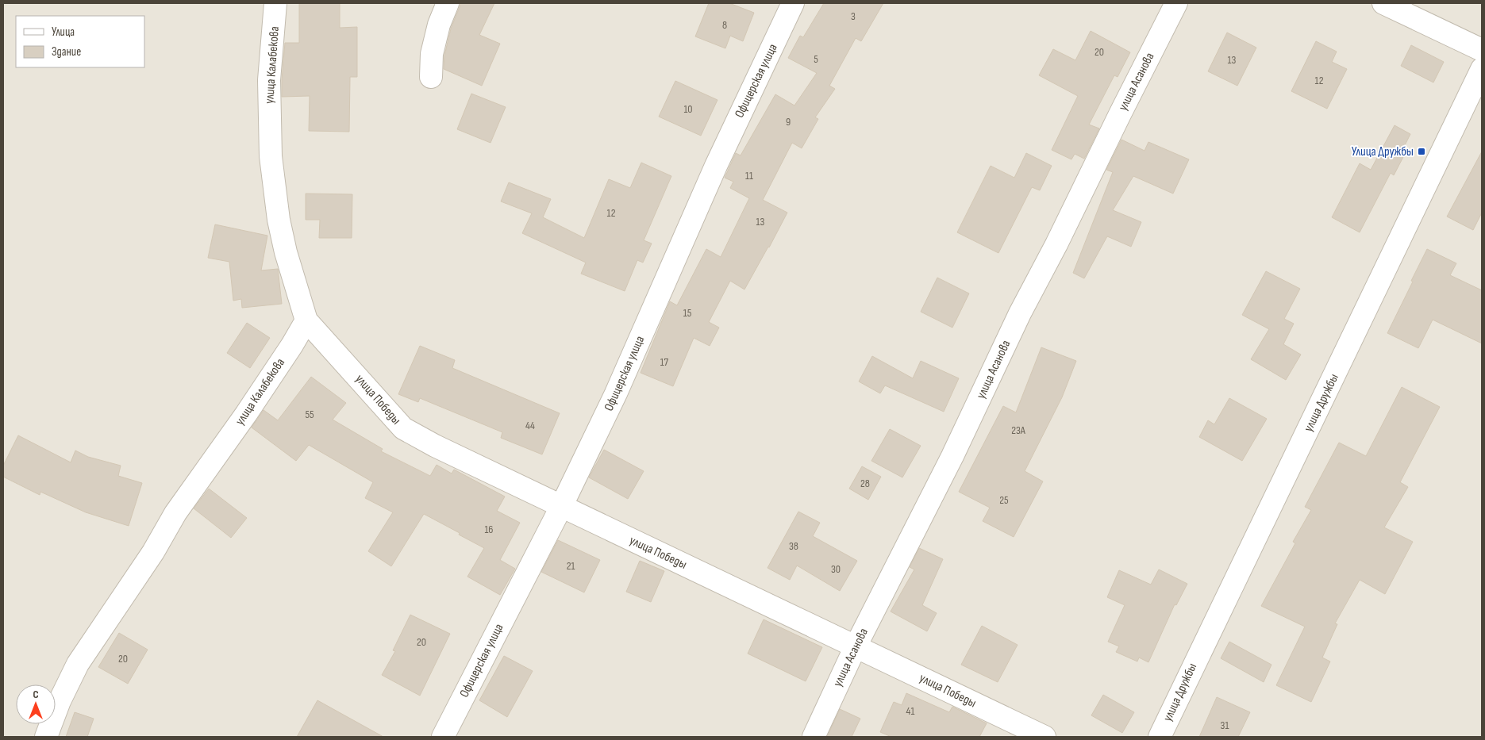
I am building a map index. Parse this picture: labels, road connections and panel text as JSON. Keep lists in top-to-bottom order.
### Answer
{
  "streets": {
    "street": [
      "улица Калабекова",
      "Офицерская улица",
      "улица Асанова",
      "улица Победы",
      "улица Дружбы"
    ]
  },
  "crossings": [
    ["улица Калабекова", "улица Победы"],
    ["Офицерская улица", "улица Победы"],
    ["улица Асанова", "улица Победы"]
  ],
  "places": {
    "transit": ["Улица Дружбы"]
  },
  "house_numbers": [
    "3",
    "8",
    "20",
    "5",
    "13",
    "12",
    "10",
    "9",
    "11",
    "12",
    "13",
    "15",
    "17",
    "55",
    "44",
    "23А",
    "28",
    "25",
    "16",
    "38",
    "21",
    "30",
    "20",
    "20",
    "41",
    "31"
  ],
  "legend": ["Улица", "Здание"],
  "north": "top"
}
